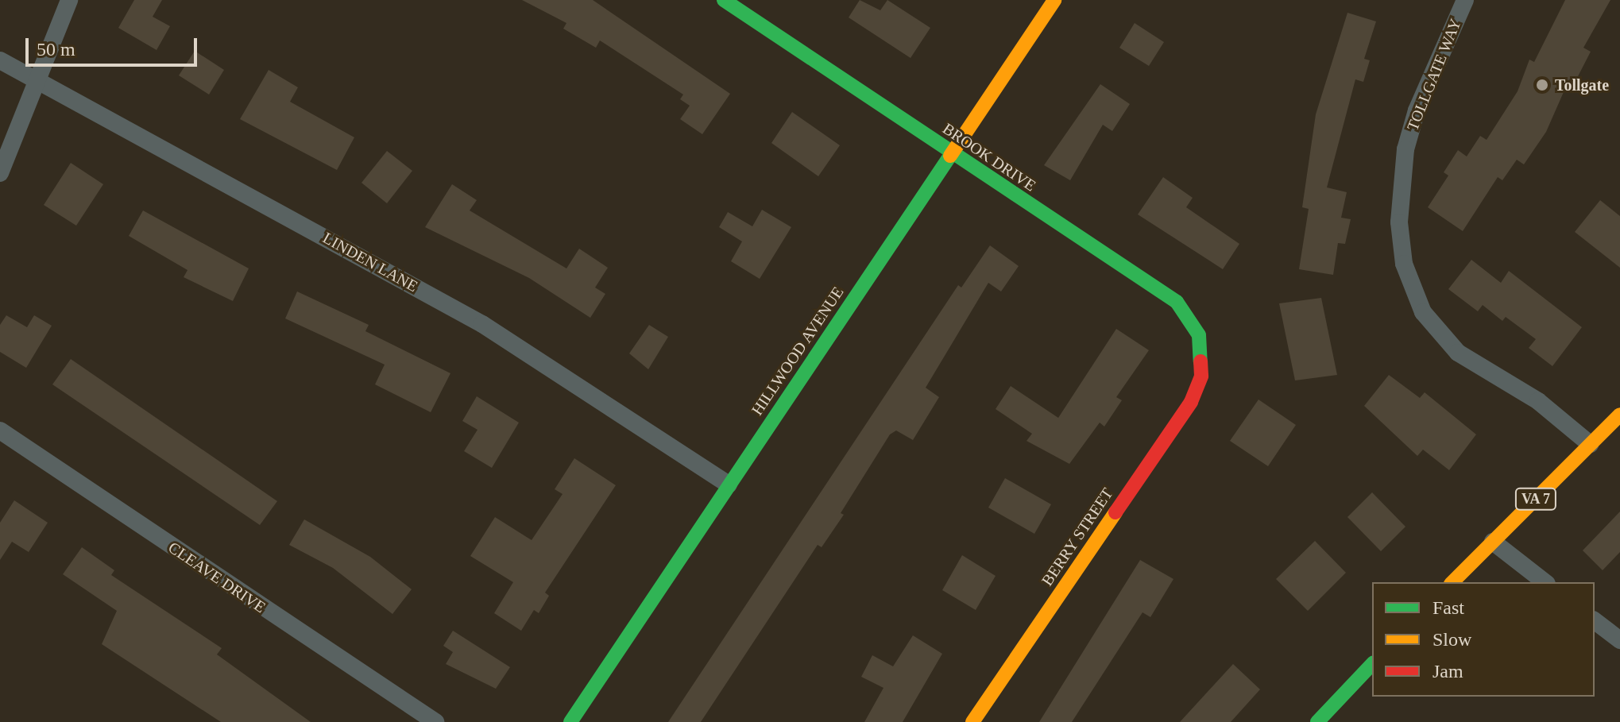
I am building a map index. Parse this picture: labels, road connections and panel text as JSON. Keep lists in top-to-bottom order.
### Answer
{
  "streets": {
    "main road": [
      "BROOK DRIVE",
      "HILLWOOD AVENUE",
      "VA 7",
      "BERRY STREET"
    ],
    "street": ["TOLLGATE WAY", "LINDEN LANE", "CLEAVE DRIVE"]
  },
  "crossings": [
    ["TOLLGATE WAY", "VA 7"],
    ["BROOK DRIVE", "HILLWOOD AVENUE"],
    ["BROOK DRIVE", "BERRY STREET"],
    ["LINDEN LANE", "HILLWOOD AVENUE"]
  ],
  "places": ["Tollgate"],
  "legend": ["Fast", "Slow", "Jam"],
  "scale_bar": "50 m"
}
